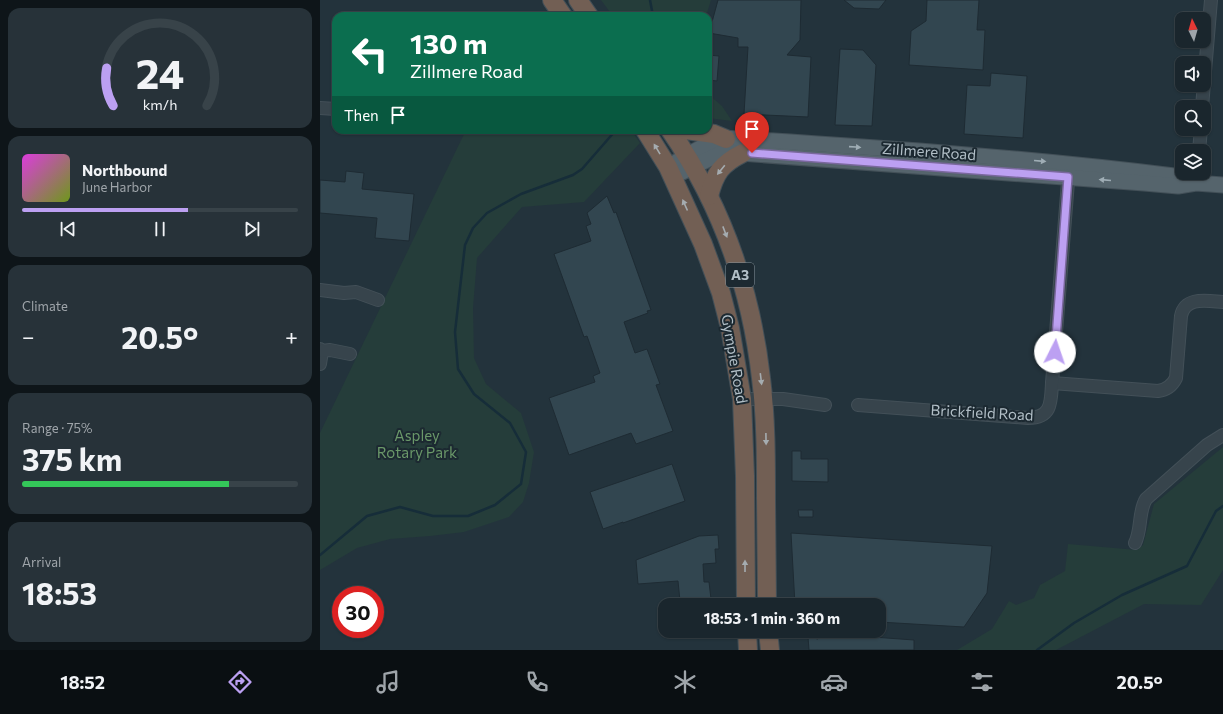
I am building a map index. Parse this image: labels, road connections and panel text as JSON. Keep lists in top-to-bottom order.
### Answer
{
  "streets": {
    "highway": ["A3", "Gympie Road"],
    "main road": ["Zillmere Road"],
    "street": ["Brickfield Road"]
  },
  "crossings": [
    ["Zillmere Road", "Gympie Road"],
    ["Zillmere Road", "Brickfield Road"]
  ],
  "parks": ["Aspley Rotary Park"],
  "north": "top",
  "page": {
    "turn": ["130 m", "Zillmere Road"],
    "then": "Then",
    "song": ["Northbound", "June Harbor"],
    "tile": [
      "Climate",
      ["Range · 75%", "375 km"],
      ["Arrival", "18:53"]
    ],
    "heat": ["−", "20.5°", "+"],
    "limit": "30",
    "trip": "18:53 · 1 min · 360 m",
    "tabs": ["18:52", "20.5°"],
    "gauge": ["24", "km/h"]
  }
}
